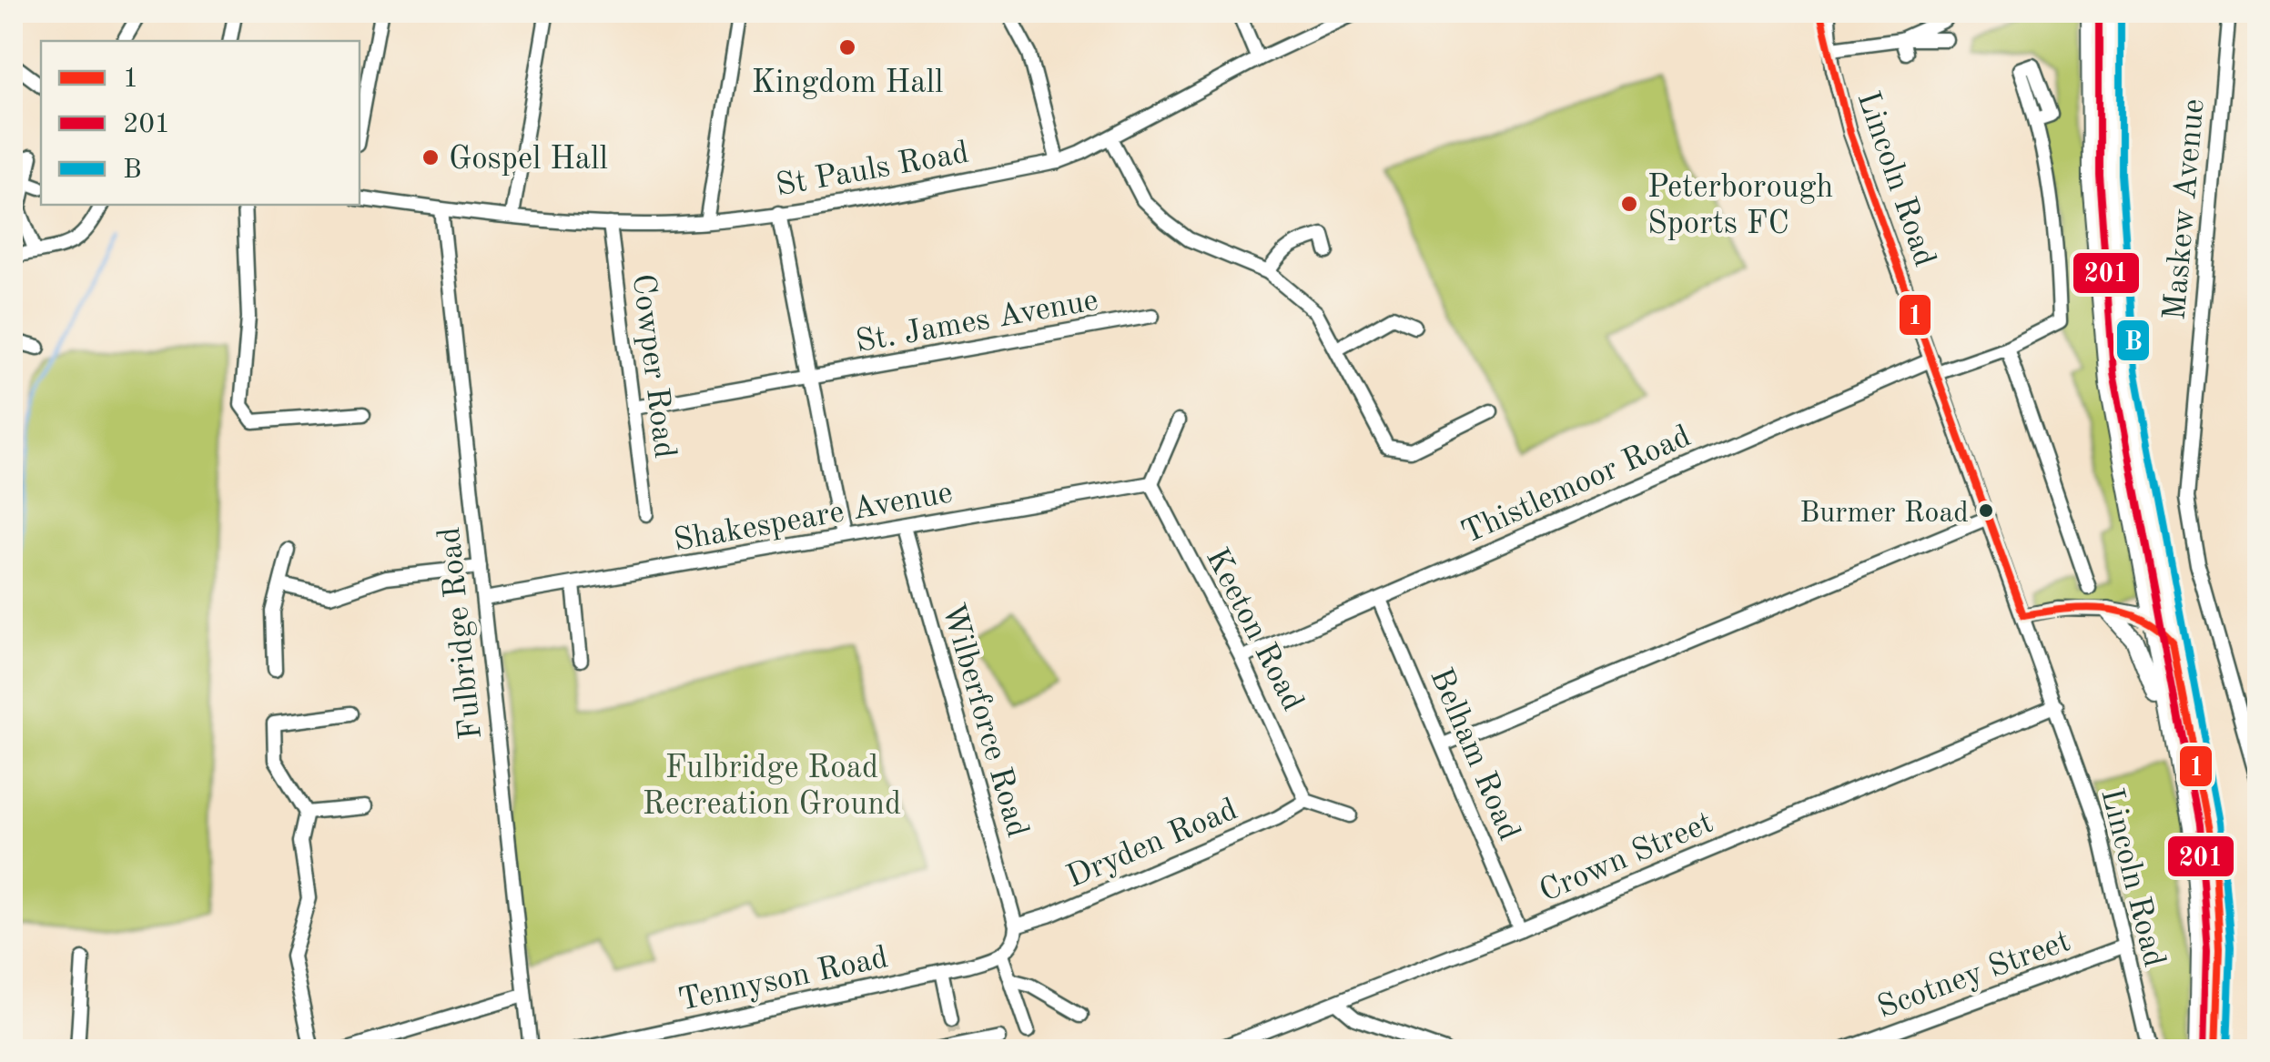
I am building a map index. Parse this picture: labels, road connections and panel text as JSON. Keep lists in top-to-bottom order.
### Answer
{
  "streets": {
    "street": [
      "St Pauls Road",
      "Lincoln Road",
      "Maskew Avenue",
      "St. James Avenue",
      "Cowper Road",
      "Thistlemoor Road",
      "Shakespeare Avenue",
      "Keeton Road",
      "Fulbridge Road",
      "Wilberforce Road",
      "Belham Road",
      "Dryden Road",
      "Crown Street",
      "Scotney Street",
      "Tennyson Road"
    ]
  },
  "crossings": [
    ["St Pauls Road", "Cowper Road"],
    ["St Pauls Road", "Fulbridge Road"],
    ["Lincoln Road", "Thistlemoor Road"],
    ["Lincoln Road", "Crown Street"],
    ["Lincoln Road", "Scotney Street"],
    ["St. James Avenue", "Cowper Road"],
    ["Thistlemoor Road", "Keeton Road"],
    ["Thistlemoor Road", "Belham Road"],
    ["Shakespeare Avenue", "Keeton Road"],
    ["Shakespeare Avenue", "Fulbridge Road"],
    ["Shakespeare Avenue", "Wilberforce Road"],
    ["Keeton Road", "Dryden Road"],
    ["Wilberforce Road", "Dryden Road"],
    ["Belham Road", "Crown Street"]
  ],
  "parks": ["Fulbridge Road Recreation Ground"],
  "places": [
    "Kingdom Hall",
    "Gospel Hall",
    "Peterborough Sports FC",
    "Burmer Road"
  ],
  "lines": ["transit line 1", "transit line 201", "transit line B"],
  "legend": ["1", "201", "B"]
}
